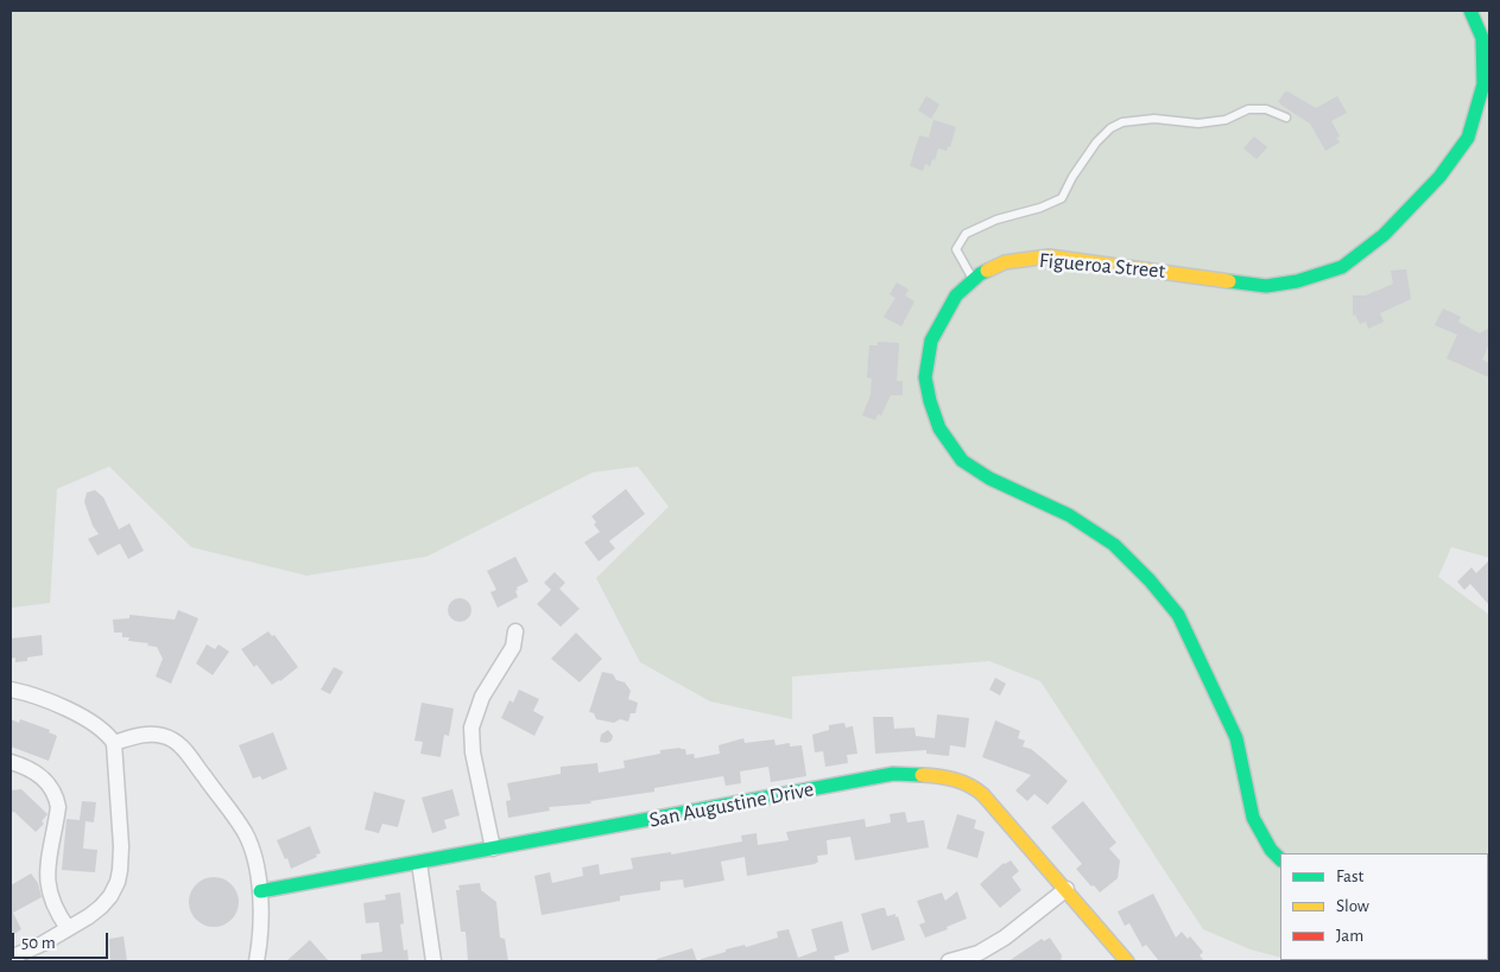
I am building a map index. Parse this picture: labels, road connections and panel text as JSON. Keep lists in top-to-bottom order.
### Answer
{
  "streets": {
    "street": ["Figueroa Street", "San Augustine Drive"]
  },
  "legend": ["Fast", "Slow", "Jam"],
  "scale_bar": "50 m"
}
